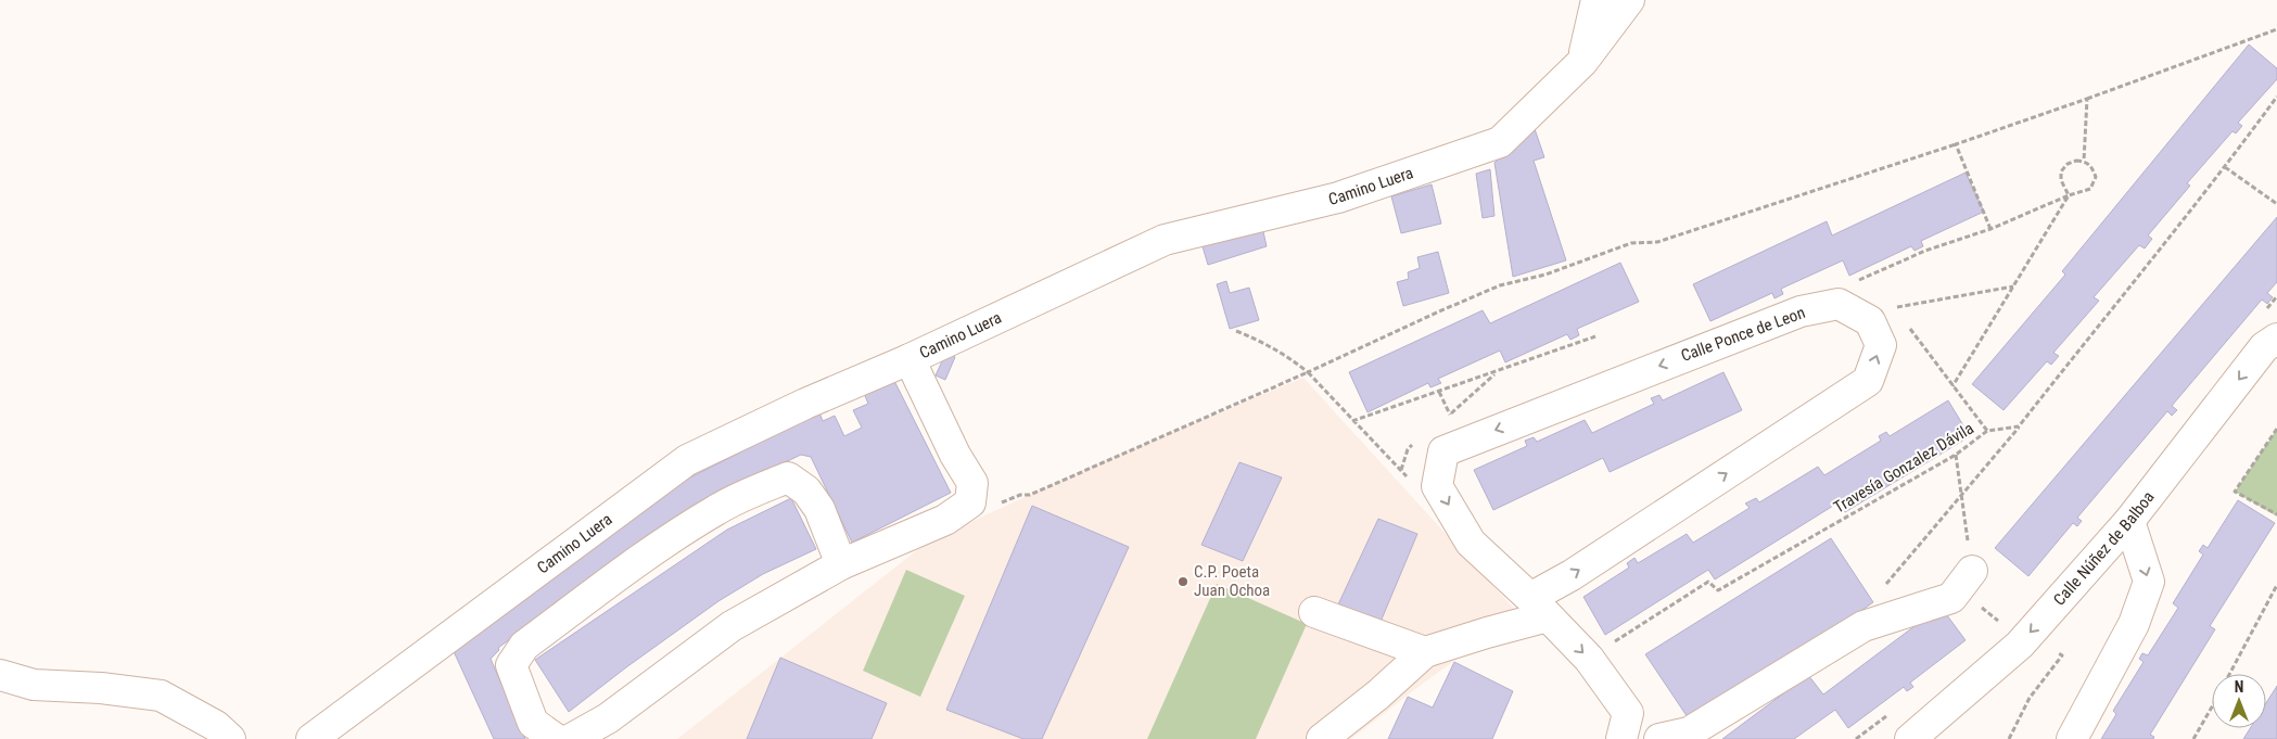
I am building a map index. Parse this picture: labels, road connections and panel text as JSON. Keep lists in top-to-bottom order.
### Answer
{
  "streets": {
    "street": ["Camino Luera", "Calle Ponce de Leon", "Calle Núñez de Balboa"],
    "path": ["Travesía Gonzalez Dávila"]
  },
  "crossings": [
    ["Calle Ponce de Leon", "Travesía Gonzalez Dávila"]
  ],
  "one_way": ["Calle Núñez de Balboa"],
  "places": ["C.P. Poeta Juan Ochoa"],
  "north": "top"
}
